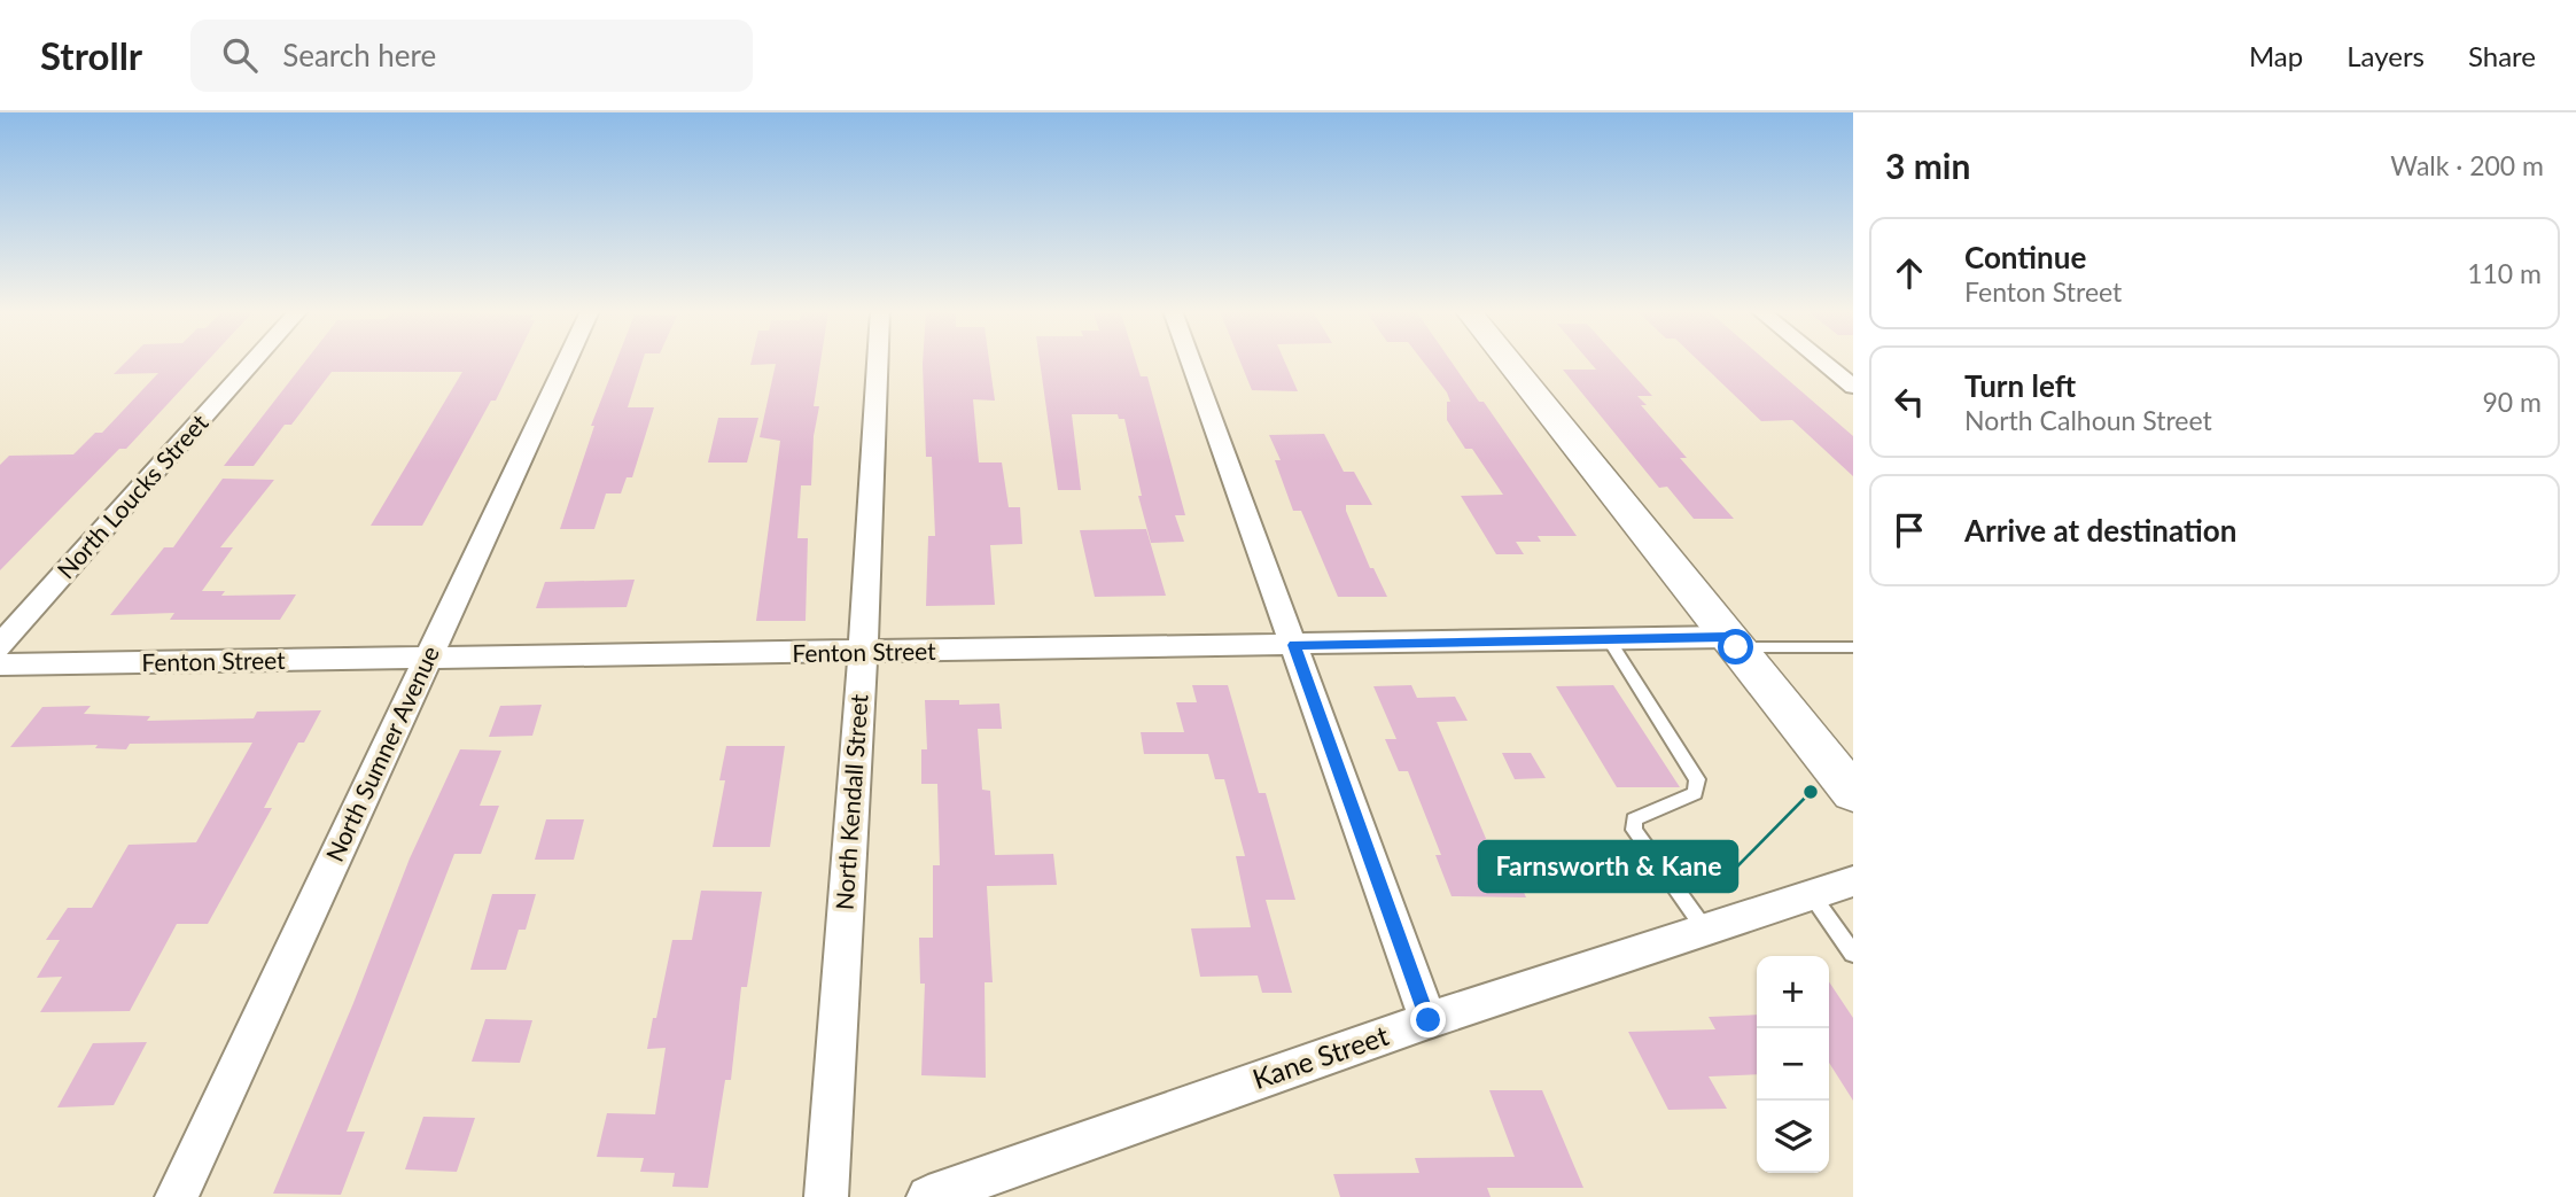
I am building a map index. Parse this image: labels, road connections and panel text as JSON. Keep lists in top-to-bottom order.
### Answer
{
  "streets": {
    "street": [
      "North Loucks Street",
      "Fenton Street",
      "North Sumner Avenue",
      "North Kendall Street",
      "Kane Street"
    ]
  },
  "crossings": [
    ["Fenton Street", "North Sumner Avenue"],
    ["Fenton Street", "North Kendall Street"]
  ],
  "places": ["Farnsworth & Kane"],
  "page": {
    "header": "Strollr",
    "search": "Search here",
    "nav": ["Map", "Layers", "Share"],
    "heading": ["3 min", "Walk · 200 m"],
    "list": [
      ["Continue", "Fenton Street", "110 m"],
      ["Turn left", "North Calhoun Street", "90 m"],
      "Arrive at destination"
    ],
    "map_buttons": ["+", "−"]
  }
}
